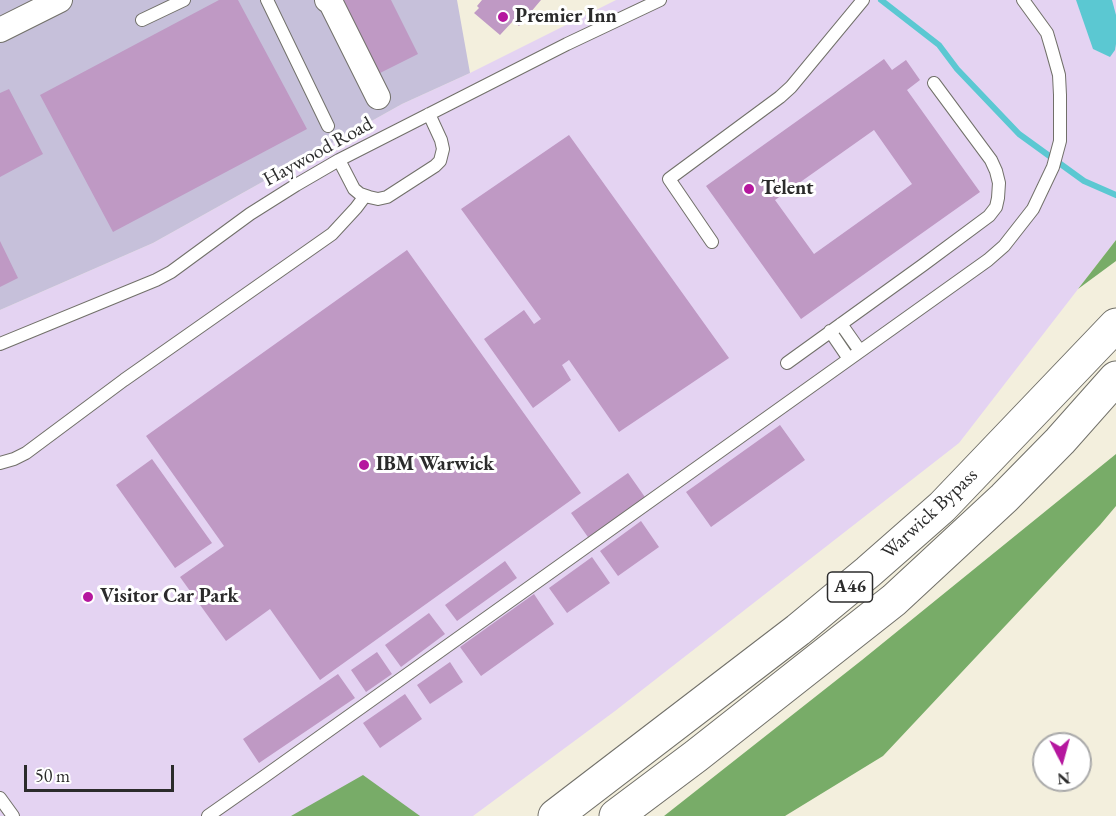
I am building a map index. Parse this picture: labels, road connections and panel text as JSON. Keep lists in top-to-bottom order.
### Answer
{
  "streets": {
    "highway": ["Warwick Bypass", "A46"],
    "lane": ["Haywood Road"]
  },
  "places": [
    "Premier Inn",
    "Telent",
    "IBM Warwick",
    "Visitor Car Park"
  ],
  "scale_bar": "50 m",
  "north": "bottom"
}
